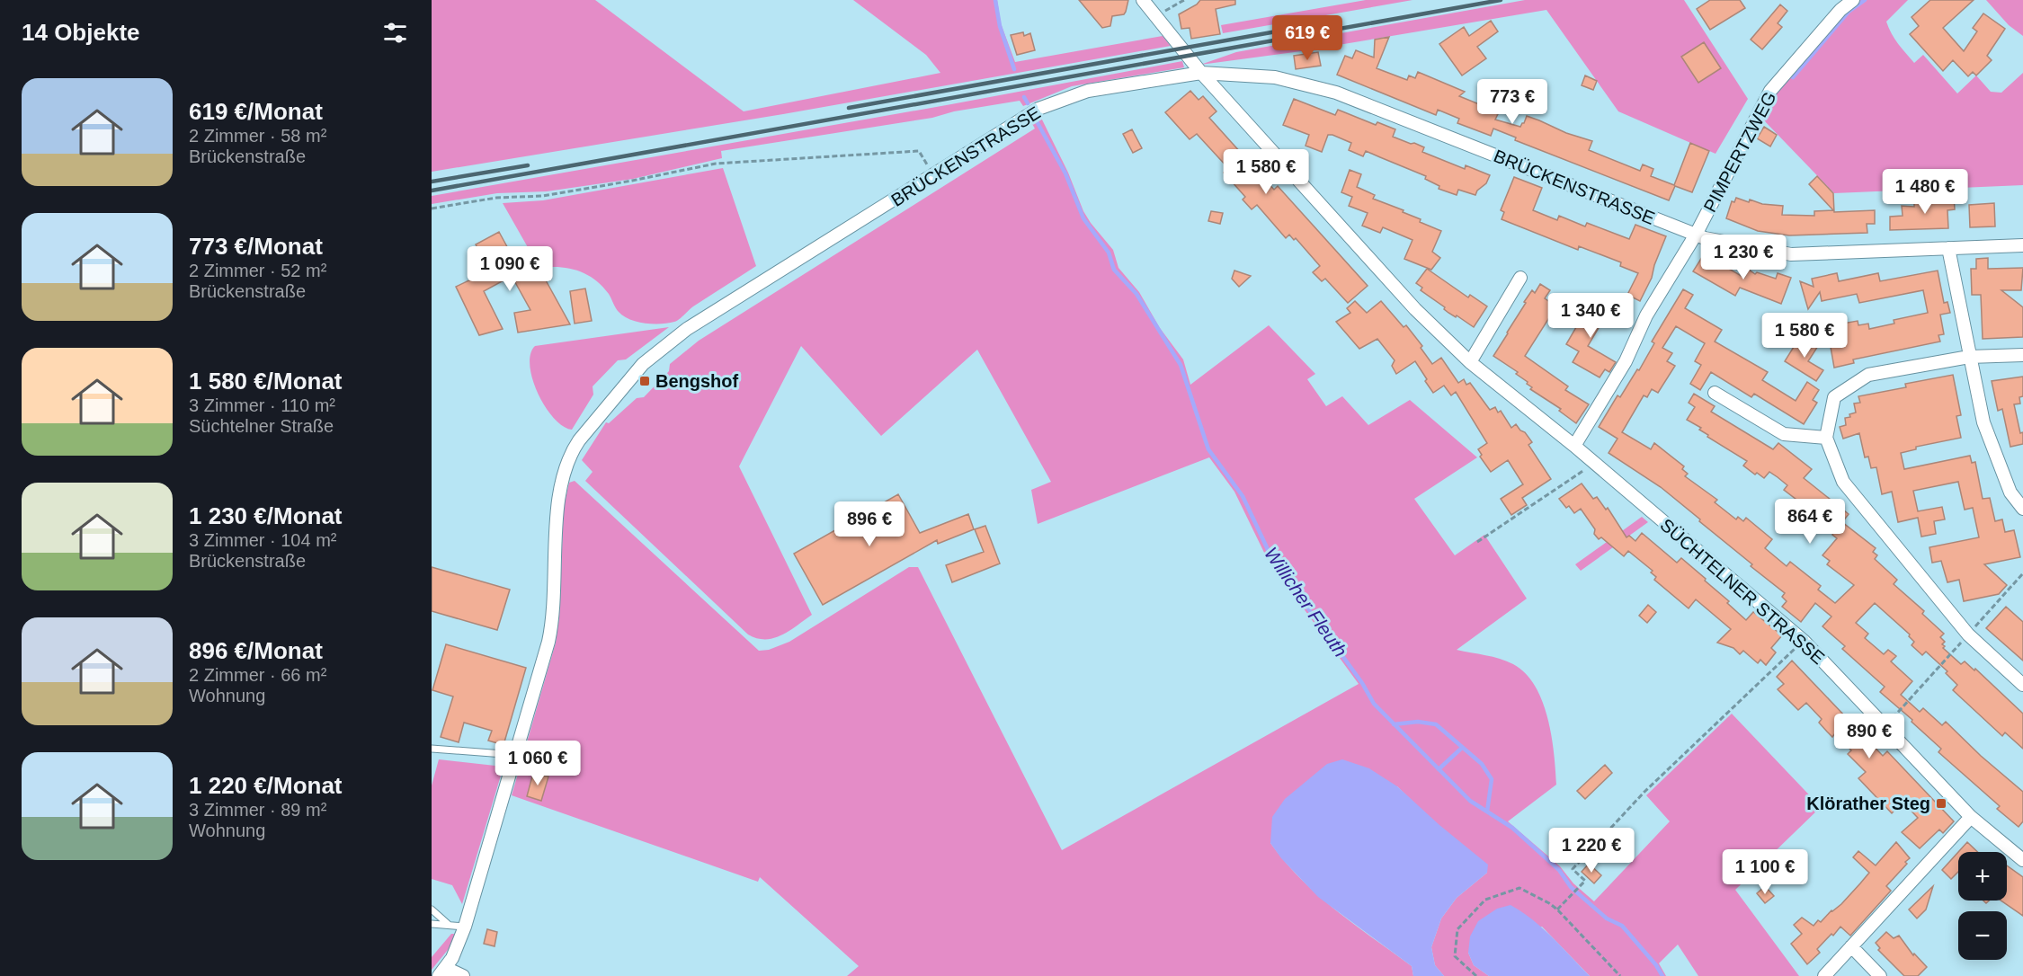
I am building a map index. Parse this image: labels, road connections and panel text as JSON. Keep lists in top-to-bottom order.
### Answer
{
  "streets": {
    "street": ["PIMPERTZWEG", "BRÜCKENSTRASSE", "SÜCHTELNER STRASSE"]
  },
  "crossings": [
    ["PIMPERTZWEG", "BRÜCKENSTRASSE"],
    ["PIMPERTZWEG", "SÜCHTELNER STRASSE"],
    ["BRÜCKENSTRASSE", "SÜCHTELNER STRASSE"]
  ],
  "water": ["Willicher Fleuth"],
  "places": {
    "transit": ["Bengshof", "Klörather Steg"]
  },
  "page": {
    "heading": "14 Objekte",
    "price": [
      "619 €",
      "773 €",
      "1 580 €",
      "1 480 €",
      "1 230 €",
      "1 090 €",
      "1 340 €",
      "1 580 €",
      "864 €",
      "896 €",
      "890 €",
      "1 060 €",
      "1 220 €",
      "1 100 €"
    ],
    "list": [
      {
        "name": "619 €/Monat",
        "note": "2 Zimmer · 58 m² · Brückenstraße"
      },
      {
        "name": "773 €/Monat",
        "note": "2 Zimmer · 52 m² · Brückenstraße"
      },
      {
        "name": "1 580 €/Monat",
        "note": "3 Zimmer · 110 m² · Süchtelner Straße"
      },
      {
        "name": "1 230 €/Monat",
        "note": "3 Zimmer · 104 m² · Brückenstraße"
      },
      {
        "name": "896 €/Monat",
        "note": "2 Zimmer · 66 m² · Wohnung"
      },
      {
        "name": "1 220 €/Monat",
        "note": "3 Zimmer · 89 m² · Wohnung"
      }
    ],
    "map_buttons": ["+", "−"]
  }
}
